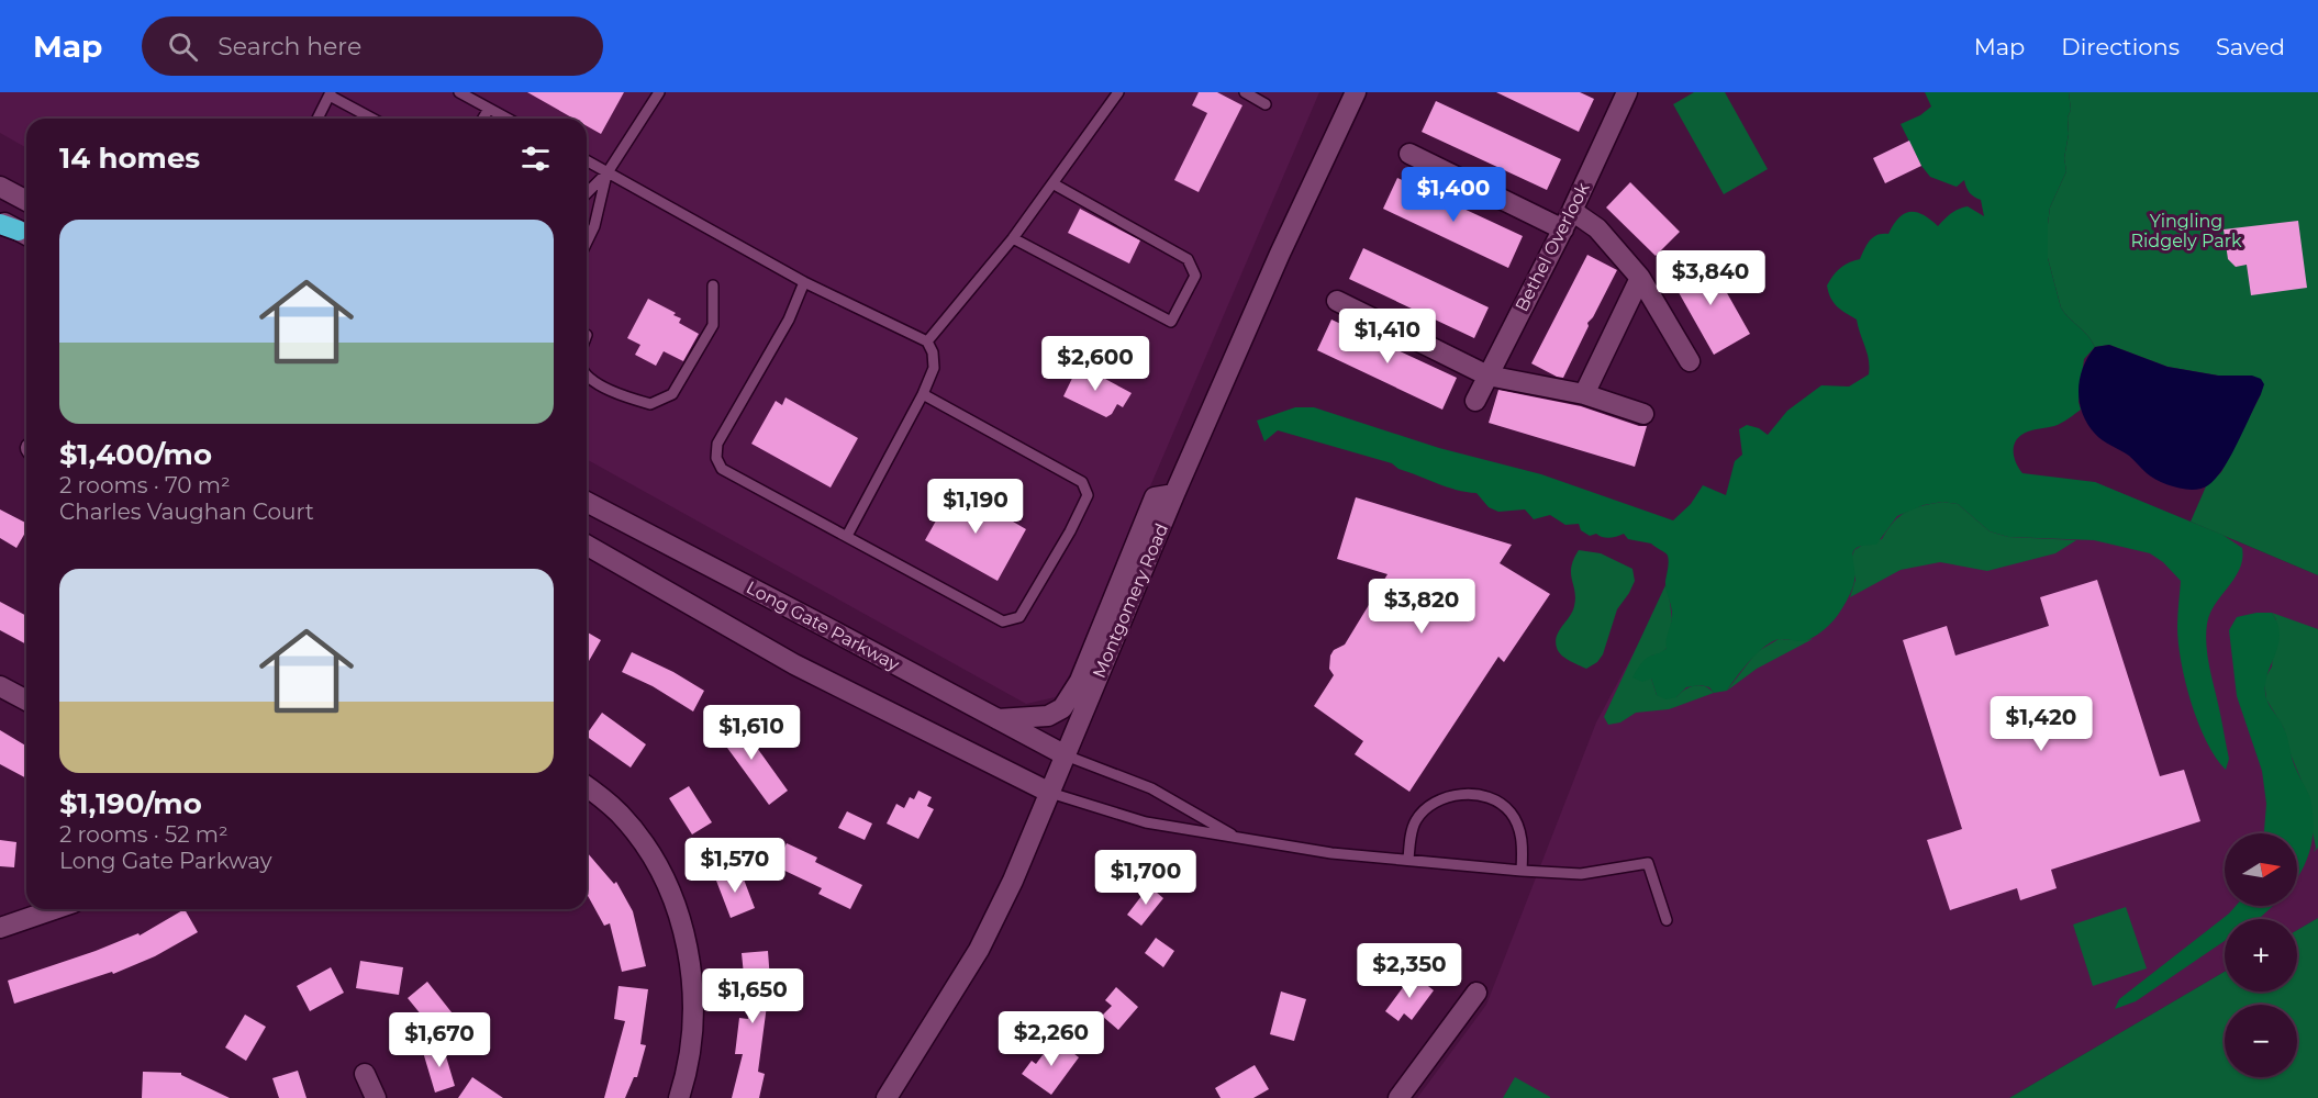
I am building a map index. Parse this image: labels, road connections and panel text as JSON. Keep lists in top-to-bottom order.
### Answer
{
  "streets": {
    "street": ["Bethel Overlook", "Montgomery Road", "Long Gate Parkway"]
  },
  "crossings": [
    ["Montgomery Road", "Long Gate Parkway"]
  ],
  "parks": ["Yingling Ridgely Park"],
  "north": "right",
  "page": {
    "header": "Map",
    "search": "Search here",
    "nav": ["Map", "Directions", "Saved"],
    "heading": "14 homes",
    "price": [
      "$1,400",
      "$3,840",
      "$1,410",
      "$2,600",
      "$1,190",
      "$3,820",
      "$1,420",
      "$1,610",
      "$1,570",
      "$1,700",
      "$2,350",
      "$1,650",
      "$2,260",
      "$1,670"
    ],
    "list": [
      {
        "name": "$1,400/mo",
        "note": "2 rooms · 70 m² · Charles Vaughan Court"
      },
      {
        "name": "$1,190/mo",
        "note": "2 rooms · 52 m² · Long Gate Parkway"
      }
    ],
    "map_buttons": ["+", "−"]
  }
}
